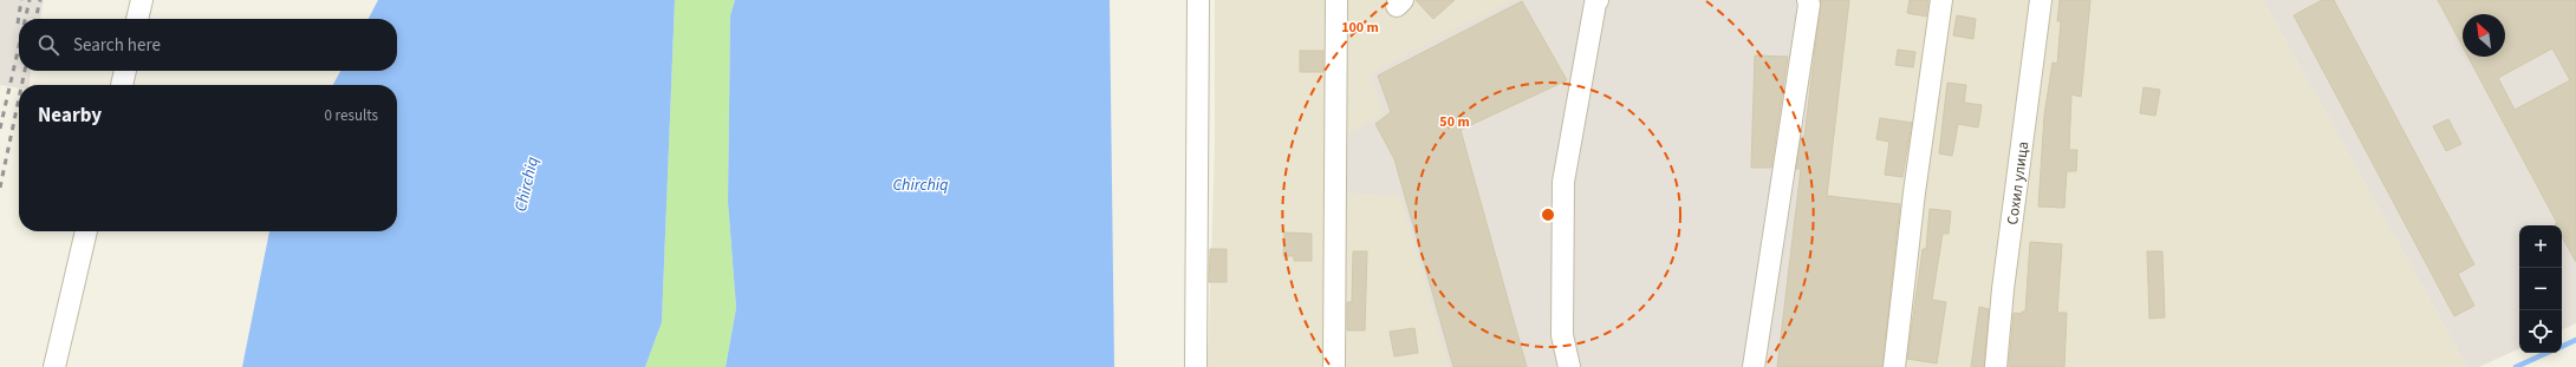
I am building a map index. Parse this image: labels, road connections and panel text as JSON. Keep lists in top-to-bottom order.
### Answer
{
  "streets": {
    "street": ["Сохил улица"]
  },
  "water": ["Chirchiq"],
  "north": "top left",
  "page": {
    "search": "Search here",
    "heading": ["Nearby", "0 results"],
    "map_buttons": ["+", "−"]
  },
  "rings": ["100 m", "50 m"]
}
